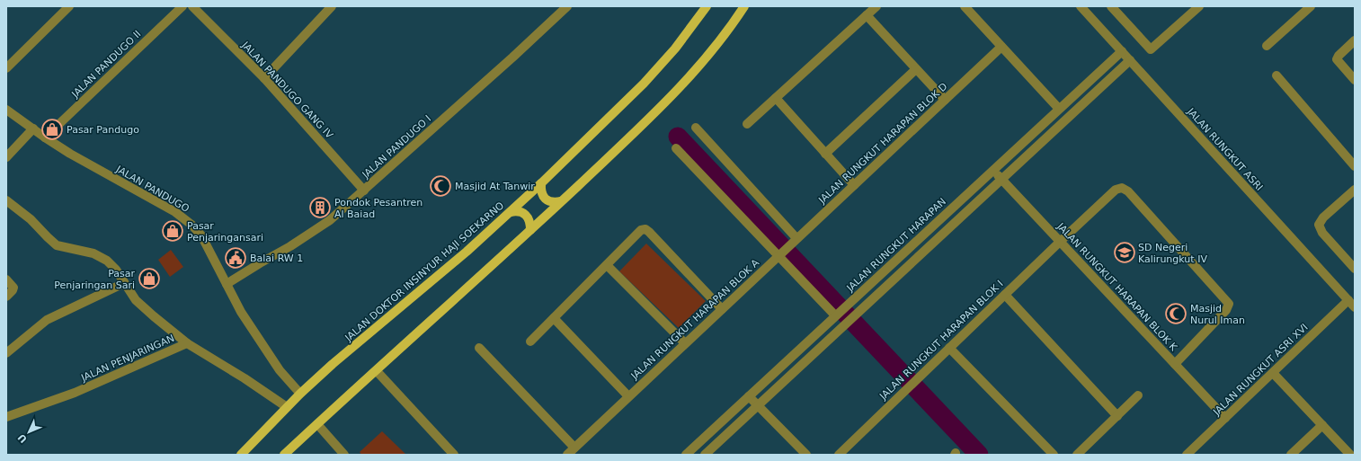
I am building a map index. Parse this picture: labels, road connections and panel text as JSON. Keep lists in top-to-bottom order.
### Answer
{
  "streets": {
    "main road": ["JALAN DOKTOR INSINYUR HAJI SOEKARNO"],
    "street": [
      "JALAN PANDUGO II",
      "JALAN PANDUGO GANG IV",
      "JALAN RUNGKUT HARAPAN BLOK D",
      "JALAN PANDUGO I",
      "JALAN RUNGKUT ASRI",
      "JALAN PANDUGO",
      "JALAN RUNGKUT HARAPAN",
      "JALAN RUNGKUT HARAPAN BLOK K",
      "JALAN RUNGKUT HARAPAN BLOK A",
      "JALAN RUNGKUT HARAPAN BLOK I",
      "JALAN PENJARINGAN",
      "JALAN RUNGKUT ASRI XVI"
    ]
  },
  "crossings": [
    ["JALAN PANDUGO II", "JALAN PANDUGO"],
    ["JALAN PANDUGO GANG IV", "JALAN PANDUGO I"],
    ["JALAN RUNGKUT HARAPAN BLOK D", "JALAN RUNGKUT HARAPAN BLOK A"],
    ["JALAN PANDUGO I", "JALAN PANDUGO"],
    ["JALAN RUNGKUT ASRI", "JALAN RUNGKUT HARAPAN"],
    ["JALAN RUNGKUT ASRI", "JALAN RUNGKUT ASRI XVI"],
    ["JALAN PANDUGO", "JALAN DOKTOR INSINYUR HAJI SOEKARNO"],
    ["JALAN RUNGKUT HARAPAN", "JALAN RUNGKUT HARAPAN BLOK K"],
    ["JALAN DOKTOR INSINYUR HAJI SOEKARNO", "JALAN PENJARINGAN"],
    ["JALAN RUNGKUT HARAPAN BLOK K", "JALAN RUNGKUT HARAPAN BLOK I"],
    ["JALAN RUNGKUT HARAPAN BLOK K", "JALAN RUNGKUT ASRI XVI"]
  ],
  "places": {
    "shop": ["Pasar Pandugo", "Pasar Penjaringansari", "Pasar Penjaringan Sari"],
    "mosque": ["Masjid At Tanwir", "Masjid Nurul Iman"],
    "building": ["Pondok Pesantren Al Baiad"],
    "school or university": ["SD Negeri Kalirungkut IV"],
    "public building": ["Balai RW 1"]
  },
  "north": "bottom left"
}
